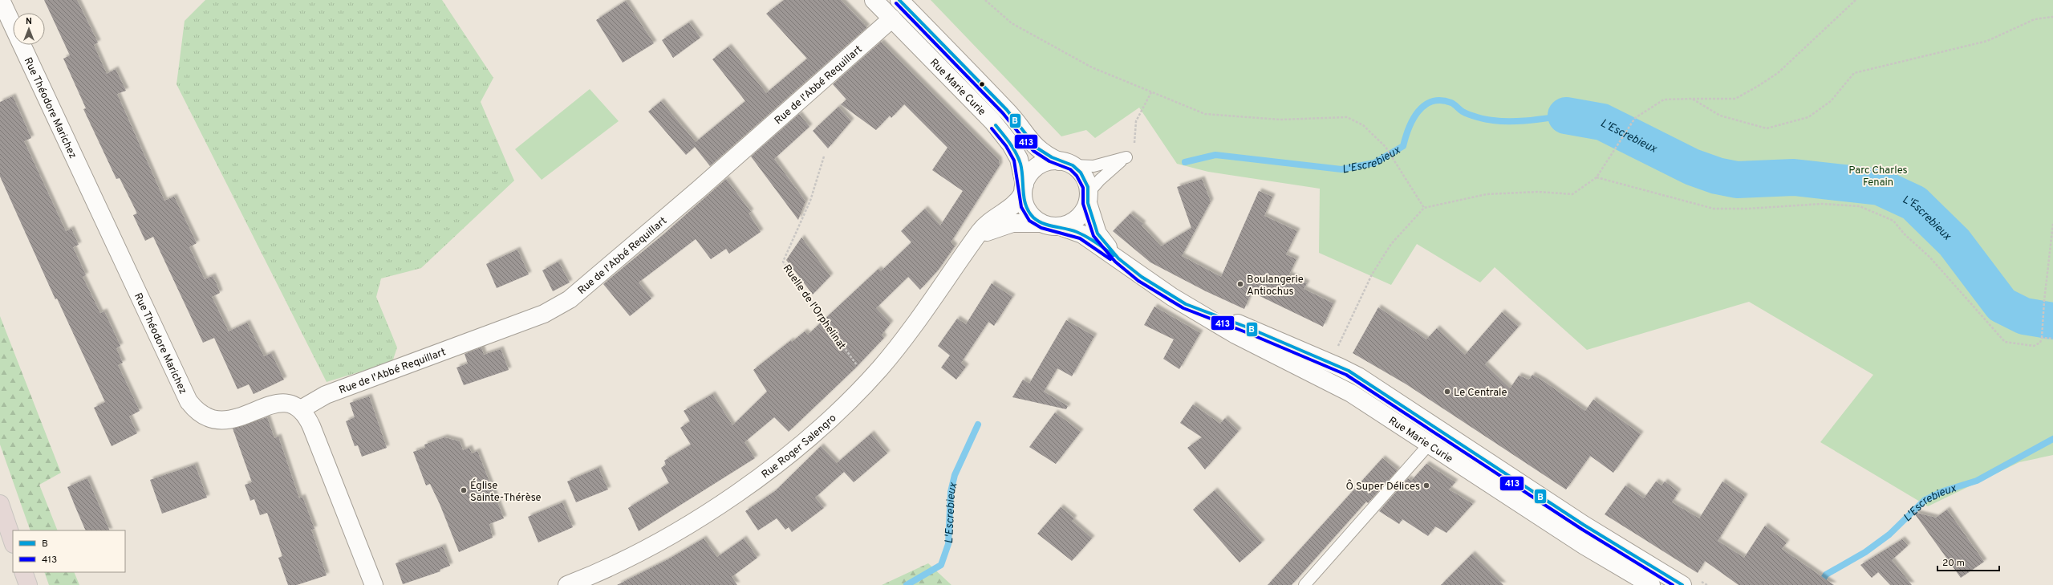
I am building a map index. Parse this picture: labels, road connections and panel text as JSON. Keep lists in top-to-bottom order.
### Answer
{
  "streets": {
    "street": [
      "Rue de l'Abbé Requillart",
      "Rue Marie Curie",
      "Rue Théodore Marichez",
      "Rue Roger Salengro"
    ],
    "path": ["Ruelle de l'Orphelinat"]
  },
  "crossings": [
    ["Rue de l'Abbé Requillart", "Rue Marie Curie"],
    ["Rue de l'Abbé Requillart", "Rue Théodore Marichez"],
    ["Rue Marie Curie", "Rue Roger Salengro"],
    ["Ruelle de l'Orphelinat", "Rue Roger Salengro"]
  ],
  "water": ["L'Escrebieux"],
  "parks": ["Parc Charles Fenain"],
  "places": [
    "Boulangerie Antiochus",
    "Le Centrale",
    "Ô Super Délices",
    "Église Sainte-Thérèse"
  ],
  "lines": ["transit line B", "transit line 413"],
  "legend": ["B", "413"],
  "scale_bar": "20 m",
  "north": "top"
}
